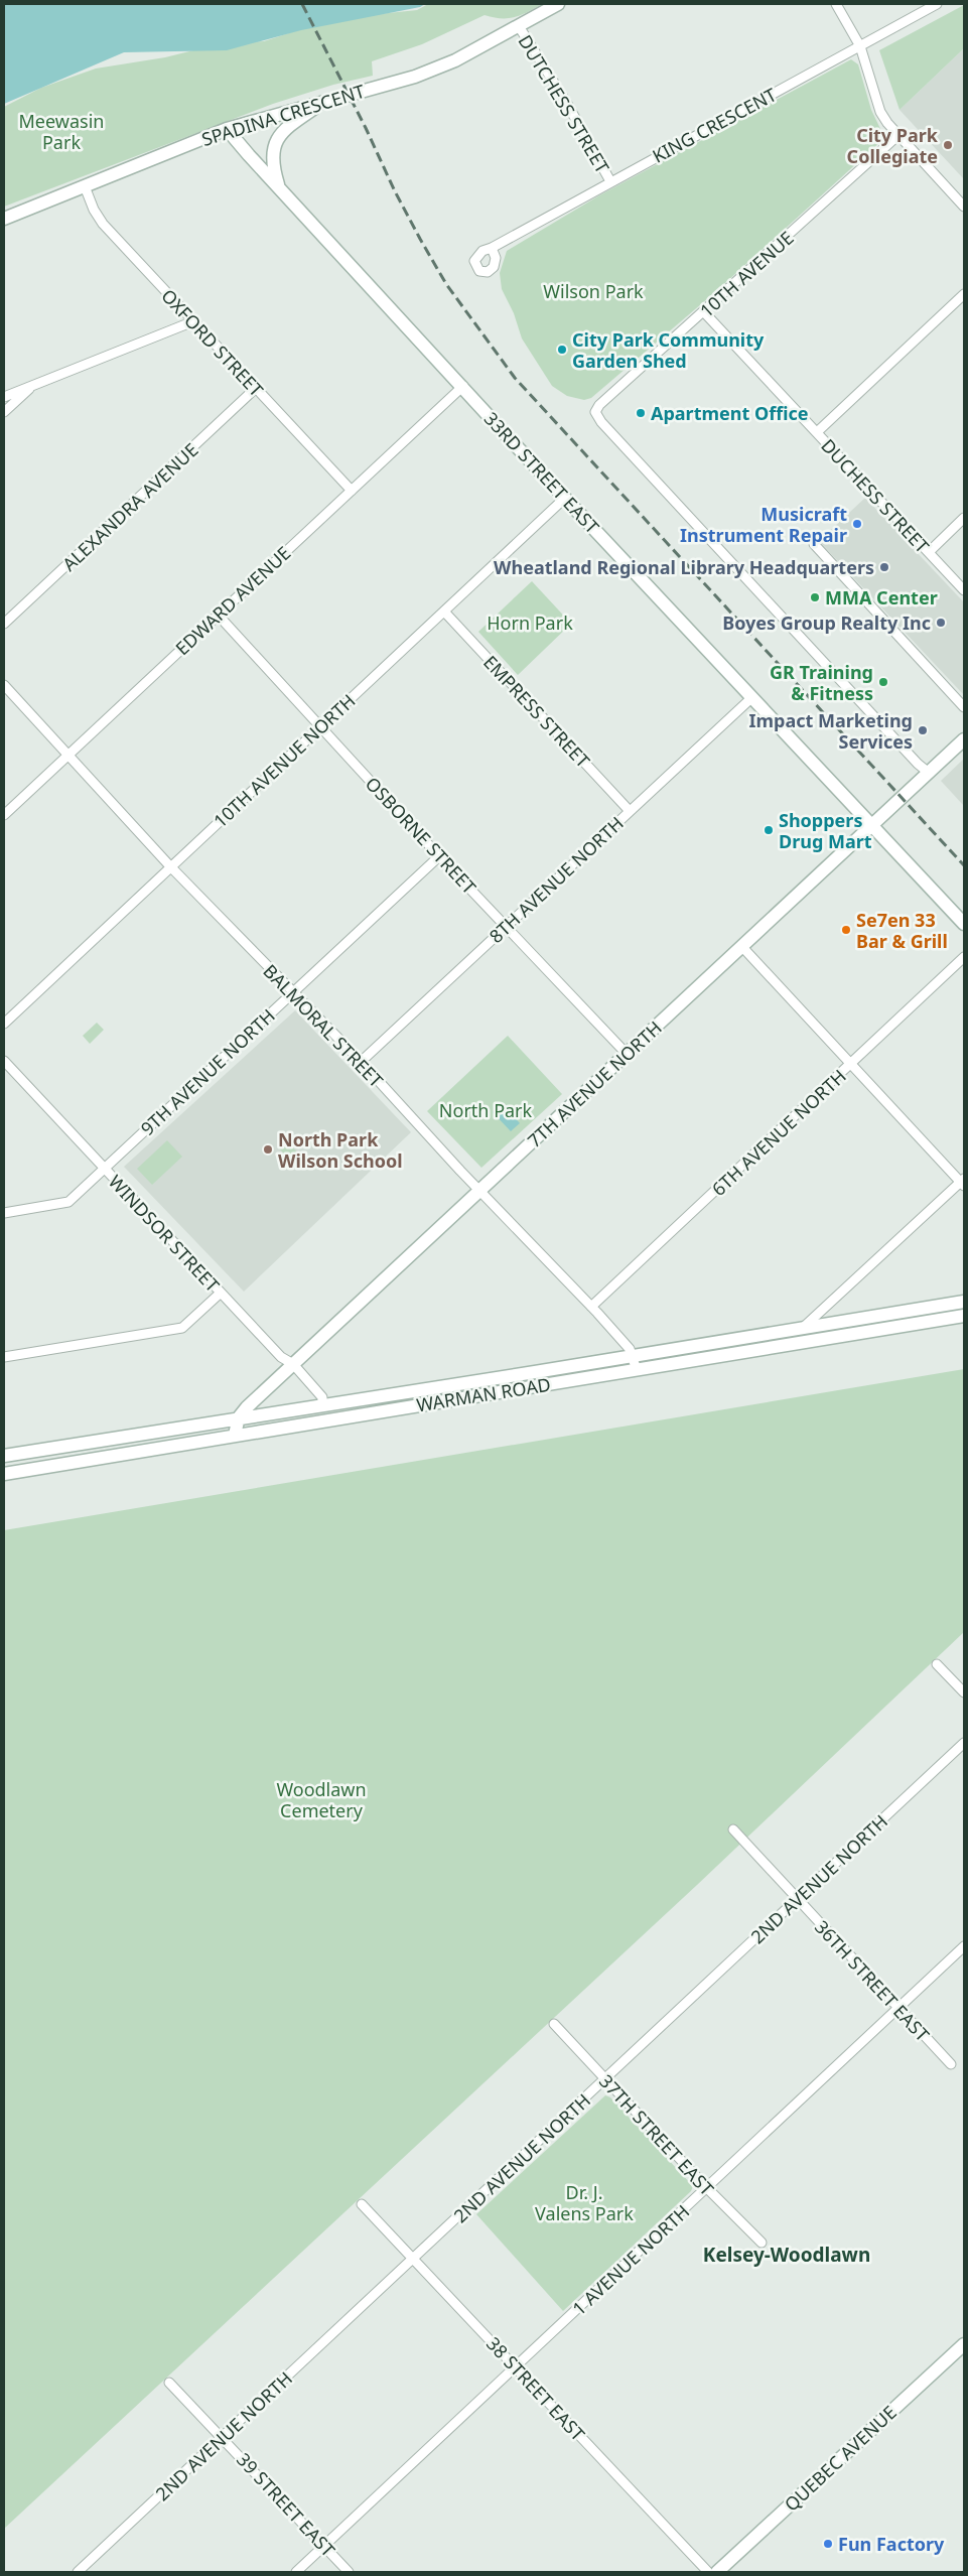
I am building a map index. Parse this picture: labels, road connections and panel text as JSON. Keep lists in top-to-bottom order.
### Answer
{
  "streets": {
    "street": [
      "DUTCHESS STREET",
      "SPADINA CRESCENT",
      "KING CRESCENT",
      "10TH AVENUE",
      "OXFORD STREET",
      "33RD STREET EAST",
      "DUCHESS STREET",
      "ALEXANDRA AVENUE",
      "EDWARD AVENUE",
      "EMPRESS STREET",
      "10TH AVENUE NORTH",
      "OSBORNE STREET",
      "8TH AVENUE NORTH",
      "BALMORAL STREET",
      "9TH AVENUE NORTH",
      "7TH AVENUE NORTH",
      "6TH AVENUE NORTH",
      "WINDSOR STREET",
      "WARMAN ROAD",
      "2ND AVENUE NORTH",
      "36TH STREET EAST",
      "37TH STREET EAST",
      "1 AVENUE NORTH",
      "38 STREET EAST",
      "QUEBEC AVENUE",
      "39 STREET EAST"
    ]
  },
  "crossings": [
    ["DUTCHESS STREET", "SPADINA CRESCENT"],
    ["DUTCHESS STREET", "KING CRESCENT"],
    ["SPADINA CRESCENT", "OXFORD STREET"],
    ["SPADINA CRESCENT", "33RD STREET EAST"],
    ["10TH AVENUE", "DUCHESS STREET"],
    ["10TH AVENUE", "7TH AVENUE NORTH"],
    ["OXFORD STREET", "ALEXANDRA AVENUE"],
    ["OXFORD STREET", "EDWARD AVENUE"],
    ["33RD STREET EAST", "EDWARD AVENUE"],
    ["33RD STREET EAST", "10TH AVENUE NORTH"],
    ["33RD STREET EAST", "8TH AVENUE NORTH"],
    ["33RD STREET EAST", "7TH AVENUE NORTH"],
    ["EDWARD AVENUE", "OSBORNE STREET"],
    ["EDWARD AVENUE", "BALMORAL STREET"],
    ["EMPRESS STREET", "10TH AVENUE NORTH"],
    ["EMPRESS STREET", "8TH AVENUE NORTH"],
    ["10TH AVENUE NORTH", "OSBORNE STREET"],
    ["10TH AVENUE NORTH", "BALMORAL STREET"],
    ["OSBORNE STREET", "8TH AVENUE NORTH"],
    ["OSBORNE STREET", "9TH AVENUE NORTH"],
    ["OSBORNE STREET", "7TH AVENUE NORTH"],
    ["8TH AVENUE NORTH", "BALMORAL STREET"],
    ["BALMORAL STREET", "9TH AVENUE NORTH"],
    ["BALMORAL STREET", "7TH AVENUE NORTH"],
    ["BALMORAL STREET", "6TH AVENUE NORTH"],
    ["BALMORAL STREET", "WARMAN ROAD"],
    ["9TH AVENUE NORTH", "WINDSOR STREET"],
    ["7TH AVENUE NORTH", "WINDSOR STREET"],
    ["7TH AVENUE NORTH", "WARMAN ROAD"],
    ["WINDSOR STREET", "WARMAN ROAD"],
    ["2ND AVENUE NORTH", "36TH STREET EAST"],
    ["2ND AVENUE NORTH", "37TH STREET EAST"],
    ["2ND AVENUE NORTH", "38 STREET EAST"],
    ["2ND AVENUE NORTH", "39 STREET EAST"],
    ["36TH STREET EAST", "1 AVENUE NORTH"],
    ["37TH STREET EAST", "1 AVENUE NORTH"],
    ["1 AVENUE NORTH", "38 STREET EAST"],
    ["1 AVENUE NORTH", "39 STREET EAST"]
  ],
  "districts": ["Kelsey-Woodlawn"],
  "parks": [
    "Meewasin Park",
    "Wilson Park",
    "Horn Park",
    "North Park",
    "Woodlawn Cemetery",
    "Dr. J. Valens Park"
  ],
  "places": [
    "City Park Collegiate",
    "City Park Community Garden Shed",
    "Apartment Office",
    "Musicraft Instrument Repair",
    "Wheatland Regional Library Headquarters",
    "MMA Center",
    "Boyes Group Realty Inc",
    "GR Training & Fitness",
    "Impact Marketing Services",
    "Shoppers Drug Mart",
    "Se7en 33 Bar & Grill",
    "North Park Wilson School",
    "Fun Factory"
  ]
}
